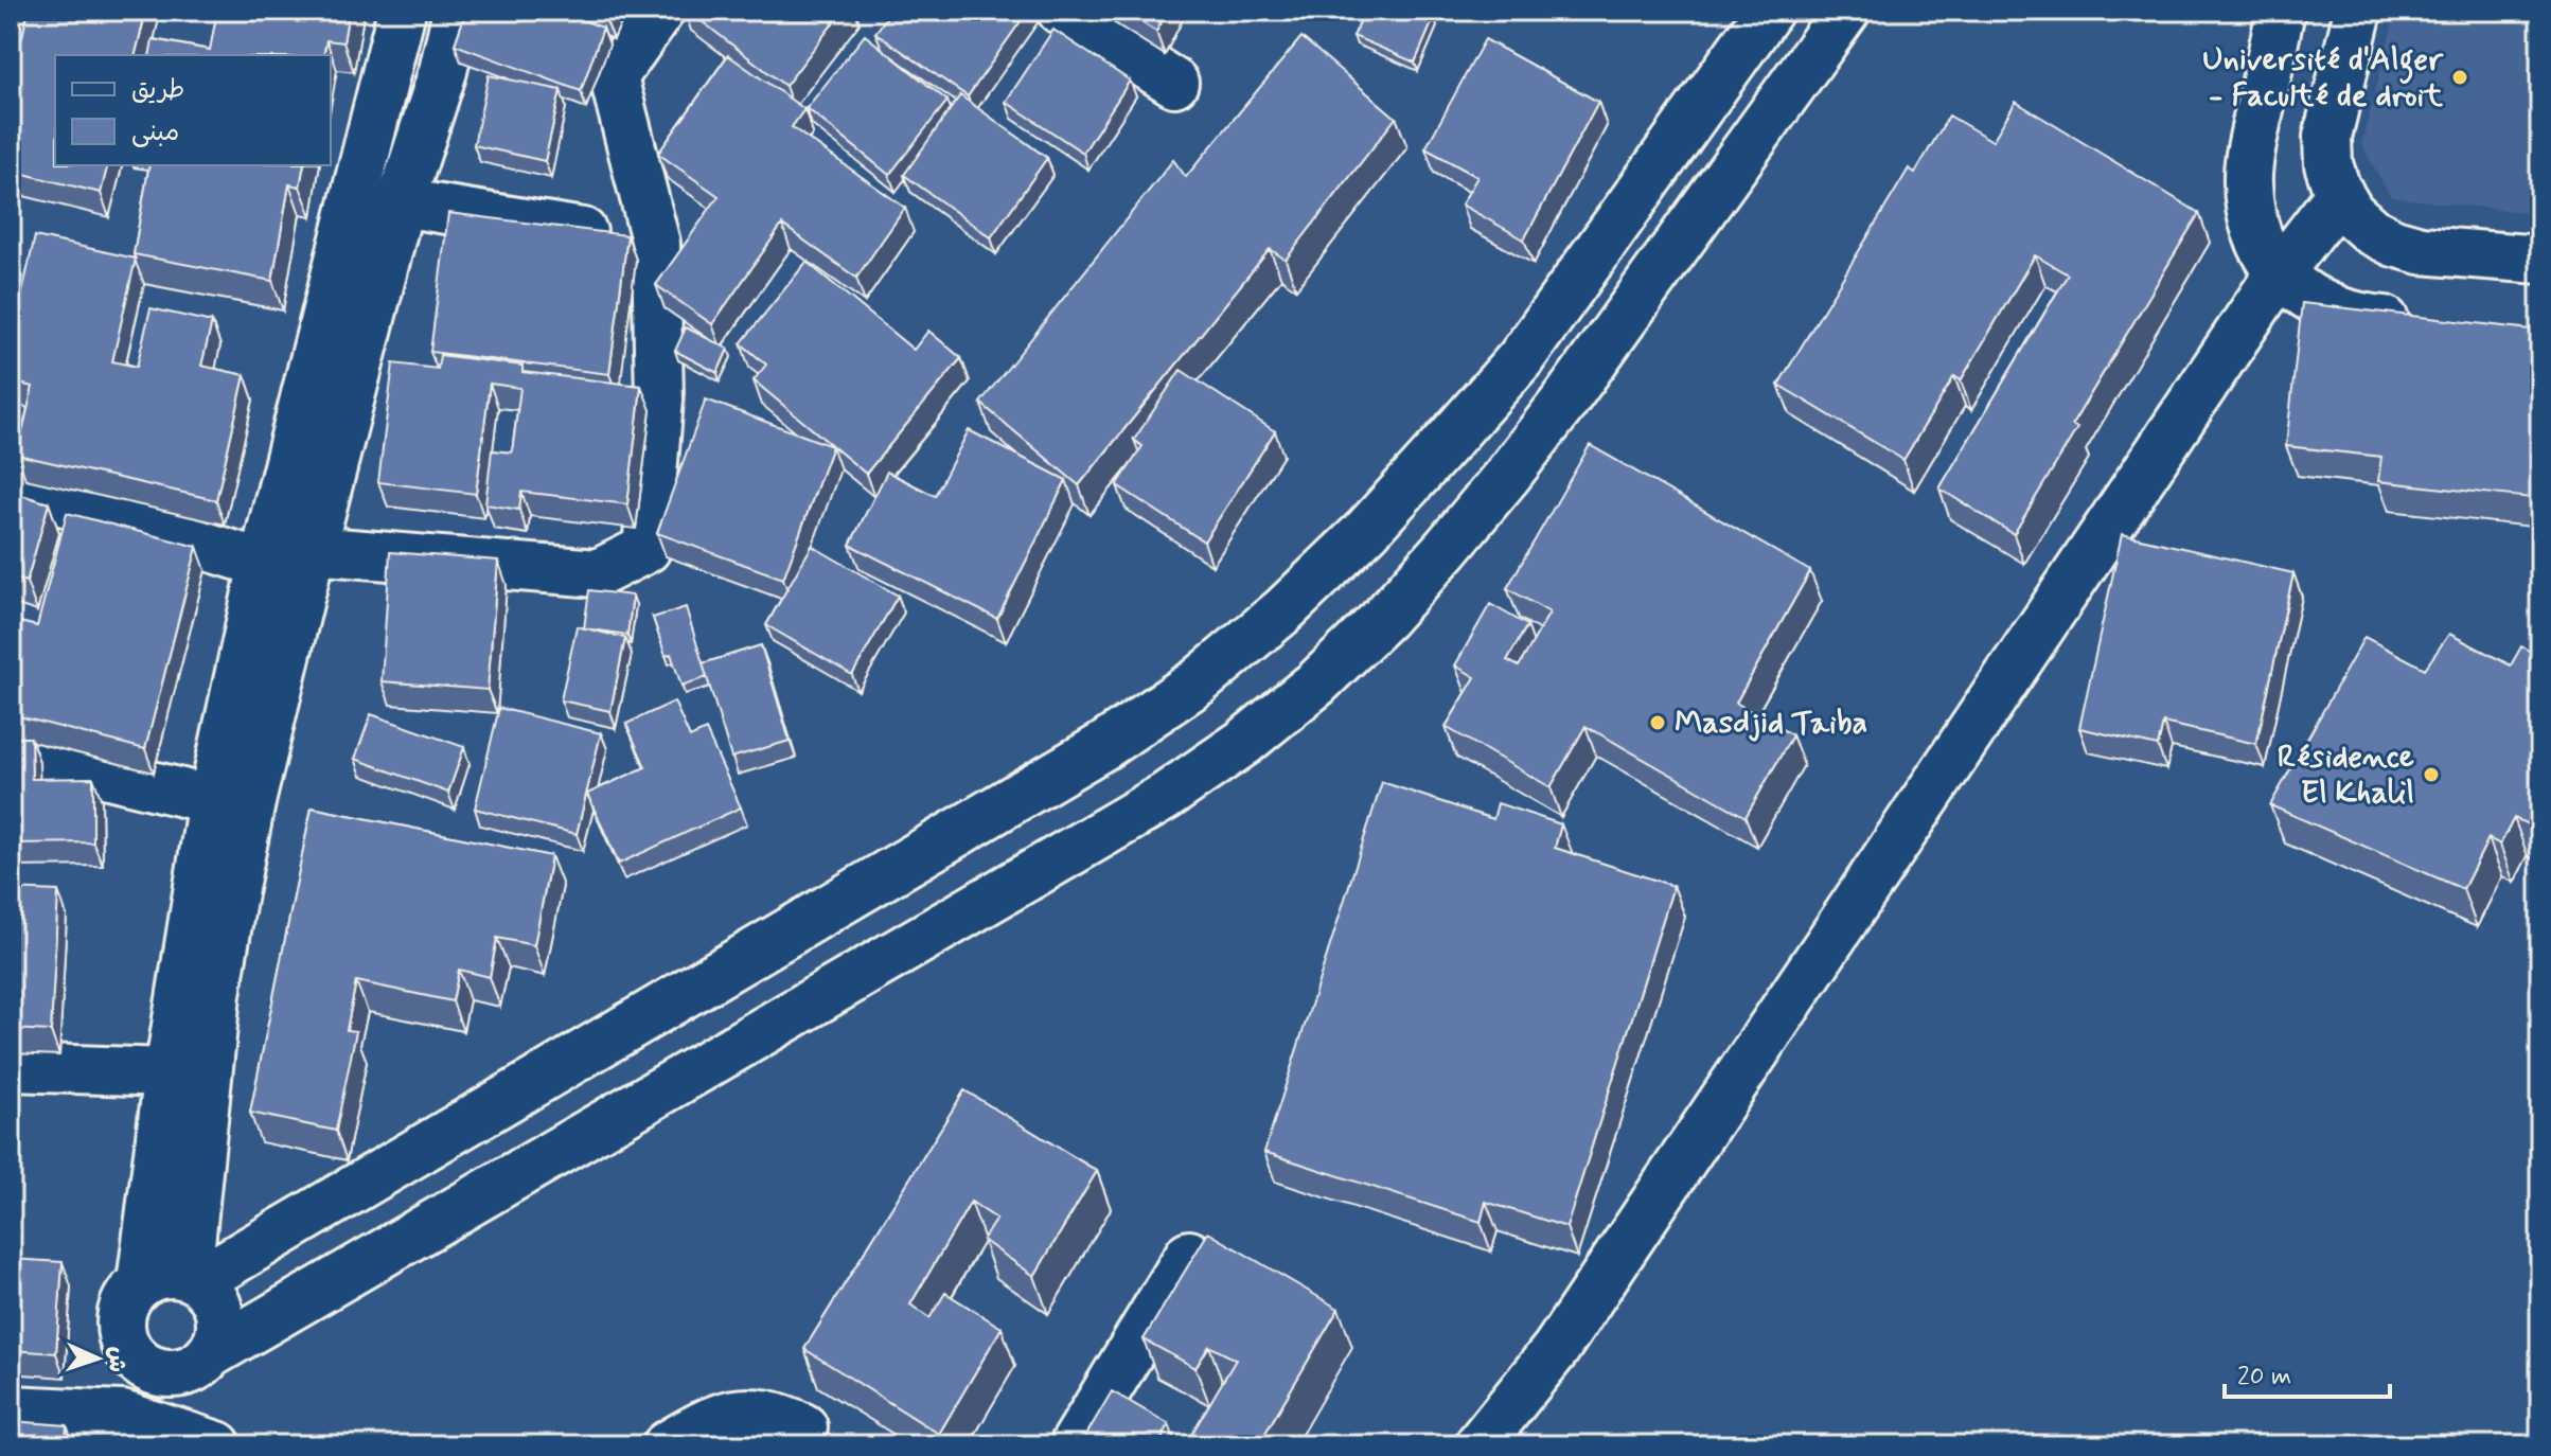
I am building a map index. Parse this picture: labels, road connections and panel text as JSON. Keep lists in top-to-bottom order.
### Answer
{
  "places": ["Université d'Alger - Faculté de droit", "Masdjid Taiba", "Résidence El Khalil"],
  "legend": ["طريق", "مبنى"],
  "scale_bar": "20 m",
  "north": "right"
}
